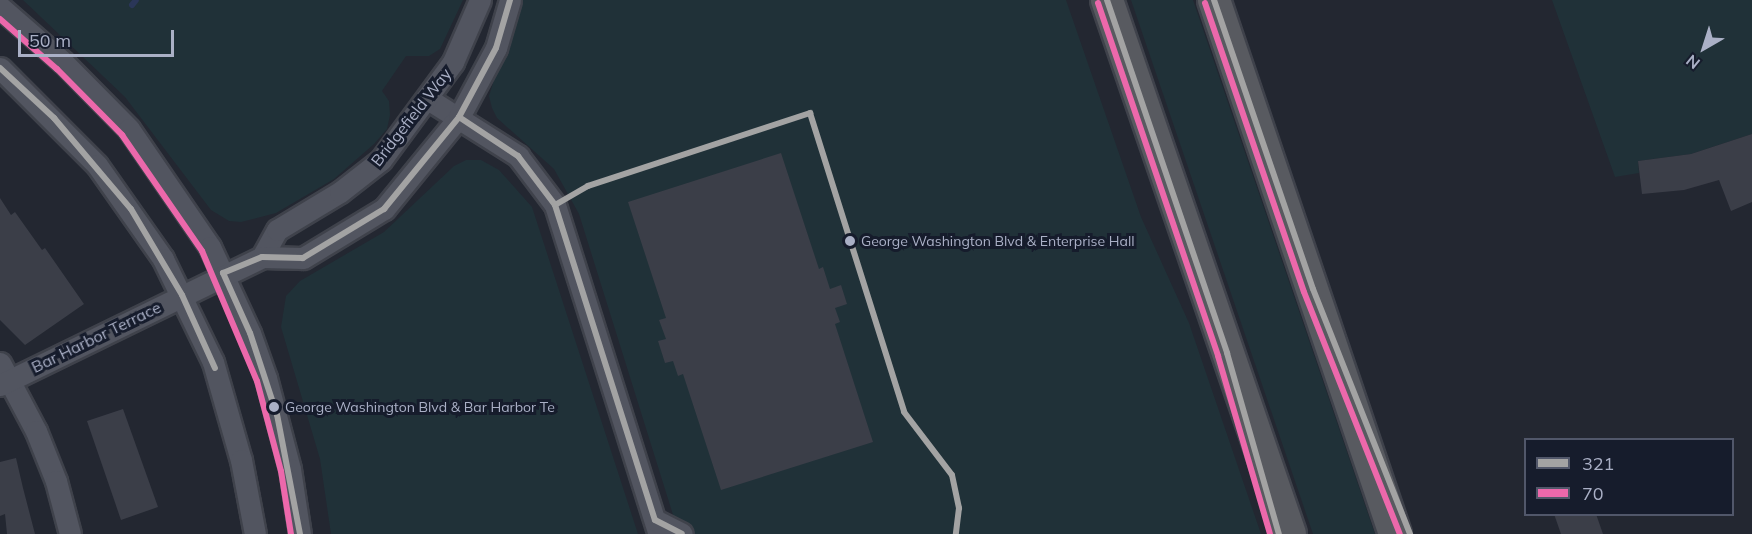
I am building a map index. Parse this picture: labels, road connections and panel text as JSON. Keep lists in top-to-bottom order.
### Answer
{
  "streets": {
    "street": ["Bridgefield Way", "Bar Harbor Terrace"]
  },
  "crossings": [
    ["Bridgefield Way", "Bar Harbor Terrace"]
  ],
  "places": ["George Washington Blvd & Enterprise Hall", "George Washington Blvd & Bar Harbor Te"],
  "lines": ["transit line 321", "transit line 70"],
  "legend": ["321", "70"],
  "scale_bar": "50 m",
  "north": "bottom left"
}
